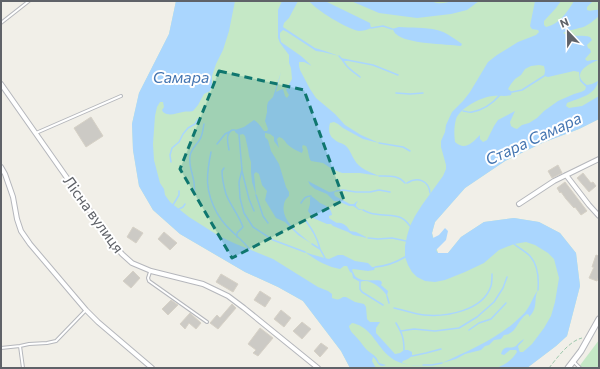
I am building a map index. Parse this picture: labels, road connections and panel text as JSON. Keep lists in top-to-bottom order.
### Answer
{
  "streets": {
    "street": ["Лісна вулиця"]
  },
  "water": ["Самара", "Стара Самара"],
  "north": "top"
}
